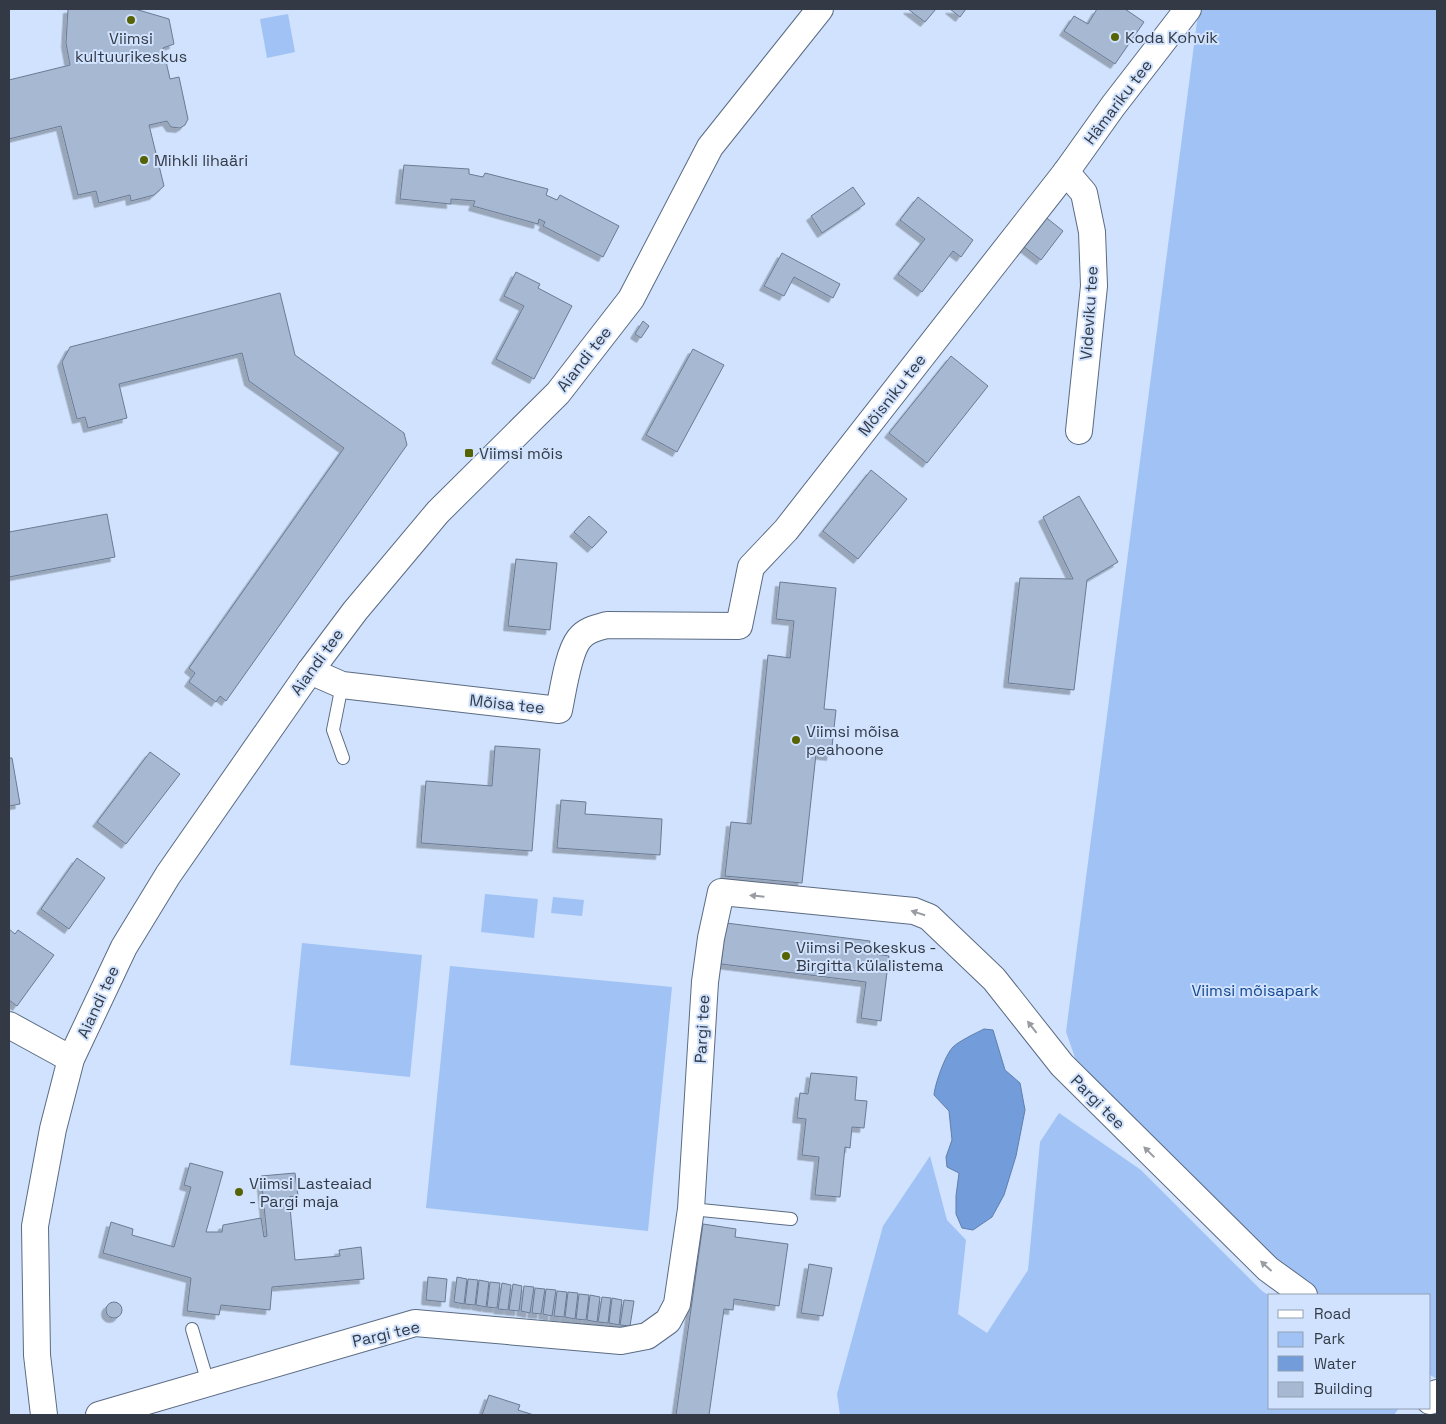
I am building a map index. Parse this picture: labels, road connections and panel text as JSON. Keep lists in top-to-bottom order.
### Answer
{
  "streets": {
    "street": [
      "Hämariku tee",
      "Videviku tee",
      "Aiandi tee",
      "Mõisniku tee",
      "Mõisa tee",
      "Pargi tee"
    ]
  },
  "crossings": [
    ["Hämariku tee", "Videviku tee"],
    ["Hämariku tee", "Mõisniku tee"],
    ["Videviku tee", "Mõisniku tee"],
    ["Aiandi tee", "Mõisa tee"],
    ["Mõisniku tee", "Mõisa tee"]
  ],
  "parks": ["Viimsi mõisapark"],
  "places": {
    "other": [
      "Viimsi kultuurikeskus",
      "Koda Kohvik",
      "Mihkli lihaäri",
      "Viimsi mõisa peahoone",
      "Viimsi Peokeskus - Birgitta külalistema",
      "Viimsi Lasteaiad - Pargi maja"
    ],
    "transit": ["Viimsi mõis"]
  },
  "legend": [
    "Road",
    "Park",
    "Water",
    "Building"
  ]
}
